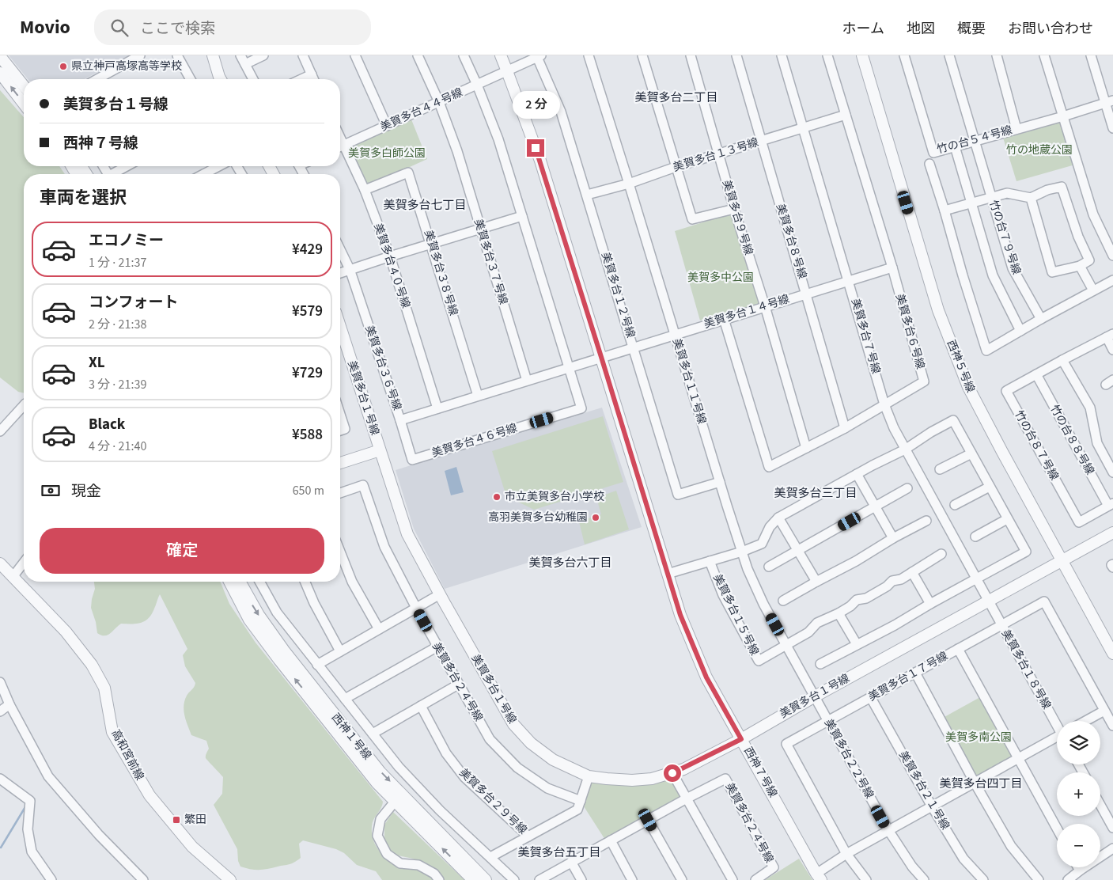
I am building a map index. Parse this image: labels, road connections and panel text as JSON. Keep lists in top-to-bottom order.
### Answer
{
  "streets": {
    "street": [
      "美賀多台４４号線",
      "竹の台５４号線",
      "美賀多台１３号線",
      "美賀多台９号線",
      "竹の台７９号線",
      "美賀多台８号線",
      "美賀多台３７号線",
      "美賀多台４０号線",
      "美賀多台３８号線",
      "美賀多台１２号線",
      "美賀多台１４号線",
      "美賀多台６号線",
      "美賀多台７号線",
      "西神５号線",
      "美賀多台３６号線",
      "美賀多台１１号線",
      "美賀多台１号線",
      "竹の台８８号線",
      "美賀多台４６号線",
      "竹の台８７号線",
      "美賀多台１５号線",
      "美賀多台１８号線",
      "美賀多台１７号線",
      "美賀多台２４号線",
      "西神１号線",
      "高和宮前線",
      "美賀多台２２号線",
      "西神７号線",
      "美賀多台２１号線",
      "美賀多台２９号線"
    ]
  },
  "crossings": [
    ["美賀多台４４号線", "美賀多台３７号線"],
    ["美賀多台４４号線", "西神７号線"],
    ["竹の台５４号線", "竹の台７９号線"],
    ["美賀多台１３号線", "美賀多台９号線"],
    ["美賀多台１３号線", "美賀多台８号線"],
    ["美賀多台１３号線", "美賀多台１２号線"],
    ["美賀多台１３号線", "美賀多台６号線"],
    ["美賀多台１３号線", "美賀多台７号線"],
    ["美賀多台１３号線", "美賀多台１１号線"],
    ["美賀多台９号線", "美賀多台１４号線"],
    ["美賀多台９号線", "美賀多台６号線"],
    ["美賀多台８号線", "美賀多台１４号線"],
    ["美賀多台８号線", "美賀多台６号線"],
    ["美賀多台３７号線", "美賀多台３６号線"],
    ["美賀多台４０号線", "美賀多台３８号線"],
    ["美賀多台４０号線", "美賀多台３６号線"],
    ["美賀多台３８号線", "美賀多台３６号線"],
    ["美賀多台１２号線", "美賀多台１４号線"],
    ["美賀多台１２号線", "美賀多台１１号線"],
    ["美賀多台１４号線", "美賀多台６号線"],
    ["美賀多台１４号線", "美賀多台７号線"],
    ["美賀多台１４号線", "美賀多台３６号線"],
    ["美賀多台１４号線", "美賀多台１１号線"],
    ["美賀多台１４号線", "西神７号線"],
    ["美賀多台６号線", "美賀多台７号線"],
    ["美賀多台７号線", "美賀多台１号線"],
    ["美賀多台７号線", "美賀多台１８号線"],
    ["西神５号線", "美賀多台１号線"],
    ["美賀多台３６号線", "美賀多台４６号線"],
    ["美賀多台３６号線", "西神７号線"],
    ["美賀多台１１号線", "美賀多台１号線"],
    ["美賀多台１１号線", "美賀多台１５号線"],
    ["美賀多台１１号線", "美賀多台２２号線"],
    ["美賀多台１号線", "美賀多台１８号線"],
    ["美賀多台１号線", "美賀多台２２号線"],
    ["美賀多台１号線", "西神７号線"],
    ["竹の台８８号線", "竹の台８７号線"],
    ["美賀多台１８号線", "美賀多台１７号線"],
    ["美賀多台１７号線", "美賀多台２２号線"],
    ["美賀多台１７号線", "美賀多台２１号線"]
  ],
  "districts": [
    "美賀多台二丁目",
    "美賀多台七丁目",
    "美賀多台三丁目",
    "美賀多台六丁目",
    "美賀多台四丁目",
    "美賀多台五丁目"
  ],
  "parks": [
    "竹の地蔵公園",
    "美賀多白師公園",
    "美賀多中公園",
    "美賀多南公園"
  ],
  "places": {
    "other": ["県立神戸高塚高等学校", "市立美賀多台小学校", "高羽美賀多台幼稚園"],
    "transit": ["繁田"]
  },
  "page": {
    "header": "Movio",
    "search": "ここで検索",
    "nav": [
      "ホーム",
      "地図",
      "概要",
      "お問い合わせ"
    ],
    "banner": ["美賀多台１号線", "西神７号線"],
    "bubble": "2 分",
    "heading": "車両を選択",
    "list": [
      {
        "name": "エコノミー",
        "note": "1 分 · 21:37",
        "value": "¥429"
      },
      {
        "name": "コンフォート",
        "note": "2 分 · 21:38",
        "value": "¥579"
      },
      {
        "name": "XL",
        "note": "3 分 · 21:39",
        "value": "¥729"
      },
      {
        "name": "Black",
        "note": "4 分 · 21:40",
        "value": "¥588"
      }
    ],
    "pay": ["現金", "650 m"],
    "buttons": "確定",
    "map_buttons": ["+", "−"]
  }
}
